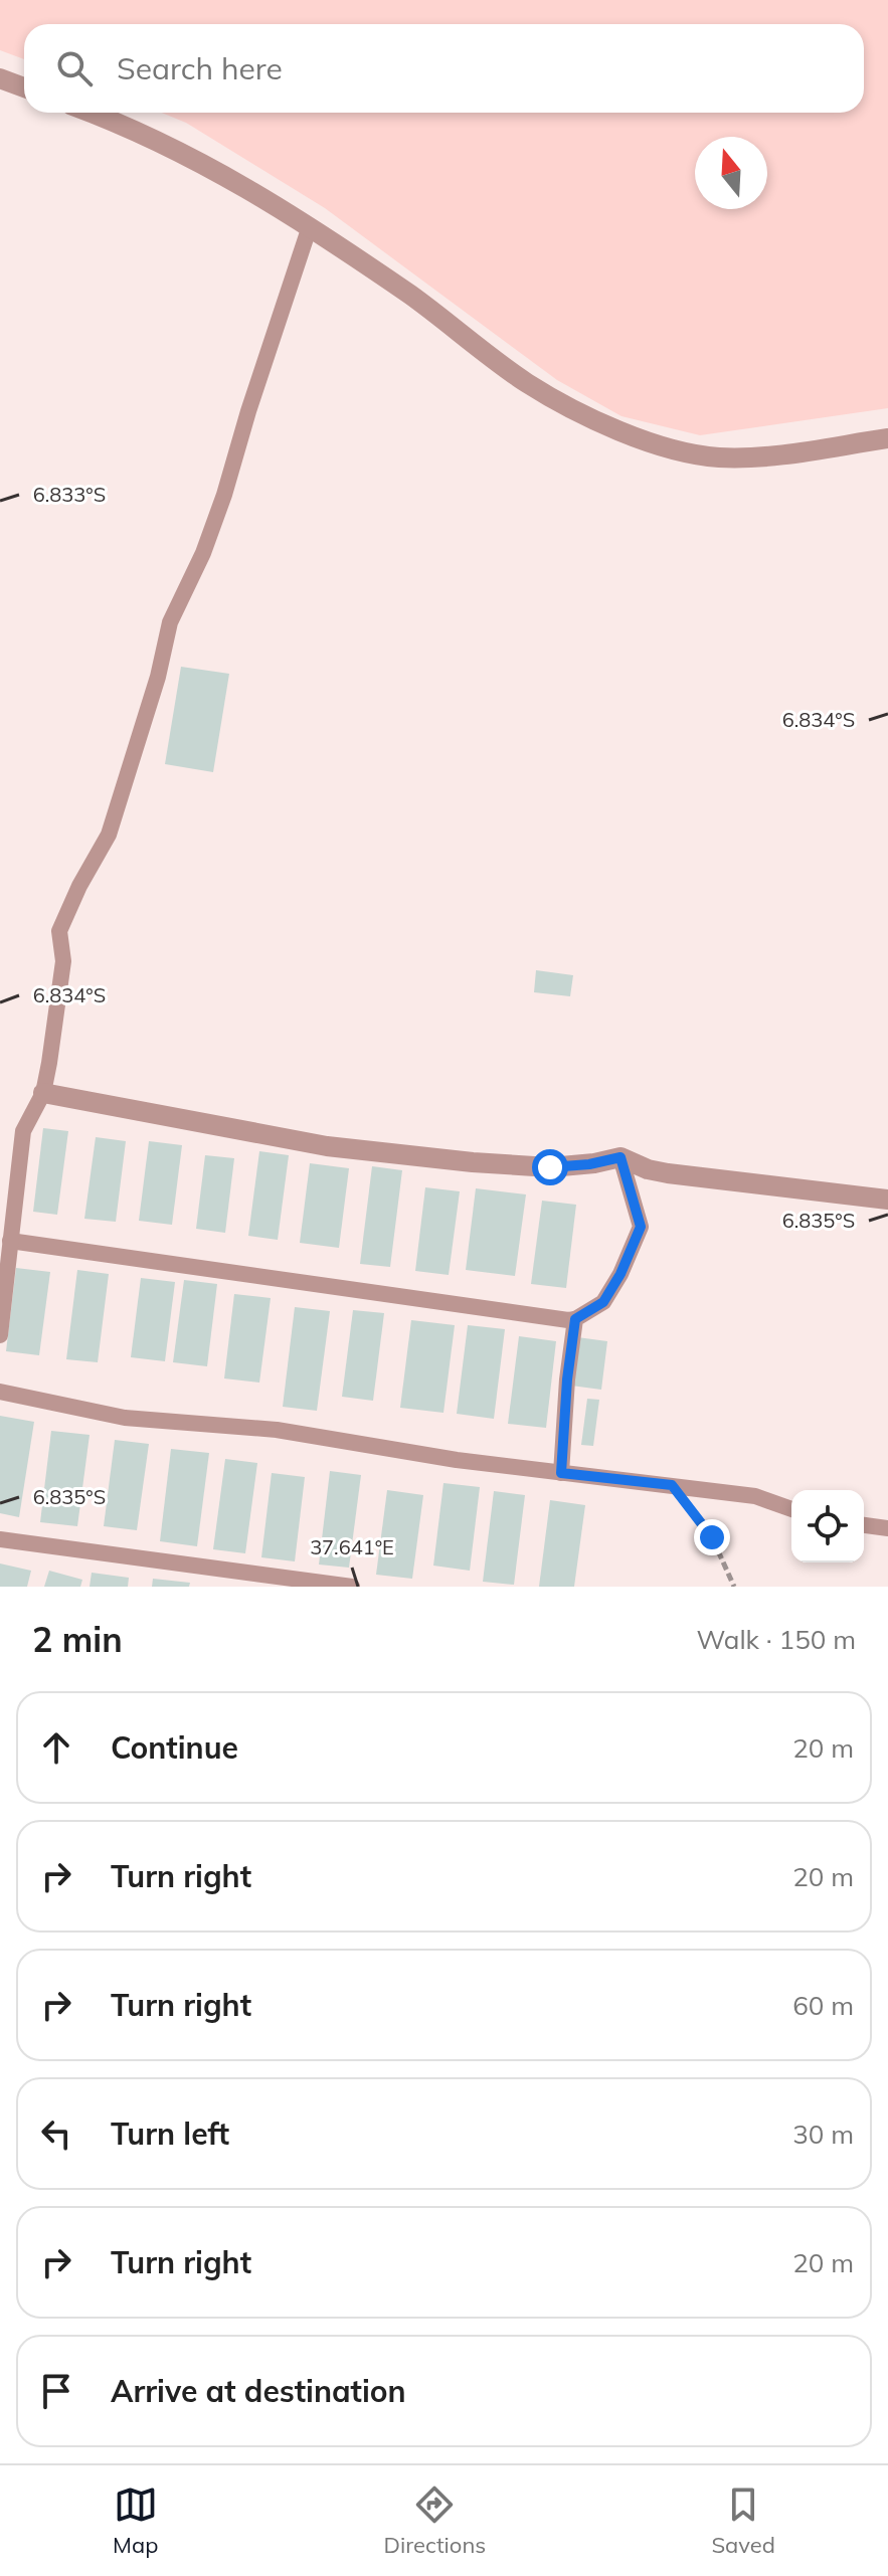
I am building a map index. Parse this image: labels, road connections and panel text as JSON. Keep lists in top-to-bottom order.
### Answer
{
  "north": "top",
  "page": {
    "search": "Search here",
    "heading": ["2 min", "Walk · 150 m"],
    "list": [
      ["Continue", "20 m"],
      ["Turn right", "20 m"],
      ["Turn right", "60 m"],
      ["Turn left", "30 m"],
      ["Turn right", "20 m"],
      "Arrive at destination"
    ],
    "nav": ["Map", "Directions", "Saved"]
  },
  "coordinates": [
    "6.833°S",
    "6.834°S",
    "6.835°S",
    "37.641°E"
  ]
}
